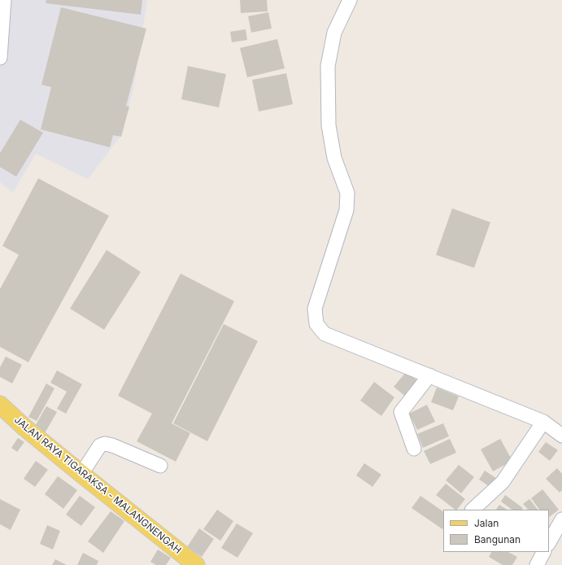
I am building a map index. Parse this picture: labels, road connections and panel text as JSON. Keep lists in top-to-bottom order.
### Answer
{
  "streets": {
    "main road": ["JALAN RAYA TIGARAKSA - MALANGNENGAH"]
  },
  "legend": ["Jalan", "Bangunan"]
}
